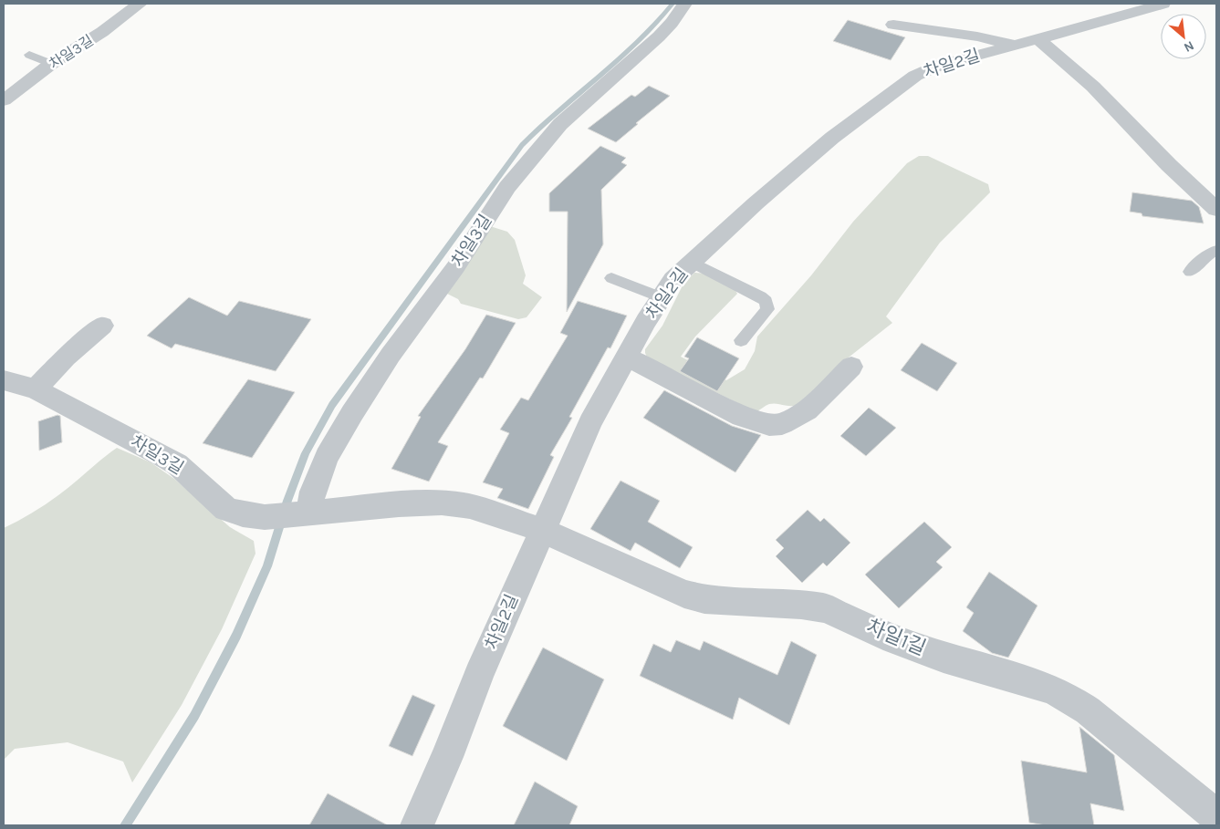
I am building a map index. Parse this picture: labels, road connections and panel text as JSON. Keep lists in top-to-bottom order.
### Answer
{
  "streets": {
    "street": ["차일3길", "차일2길", "차일1길"]
  },
  "crossings": [
    ["차일3길", "차일2길"],
    ["차일3길", "차일1길"],
    ["차일2길", "차일1길"]
  ],
  "north": "bottom right"
}
